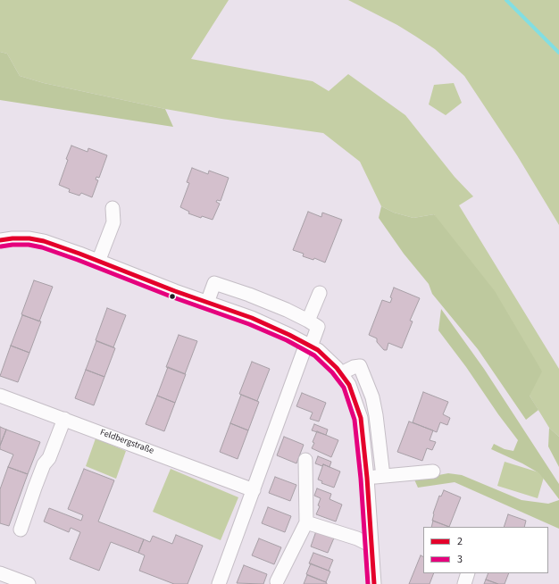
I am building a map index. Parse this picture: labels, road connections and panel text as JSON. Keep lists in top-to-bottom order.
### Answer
{
  "streets": {
    "street": ["Feldbergstraße"]
  },
  "lines": ["transit line 2", "transit line 3"],
  "legend": ["2", "3"]
}
